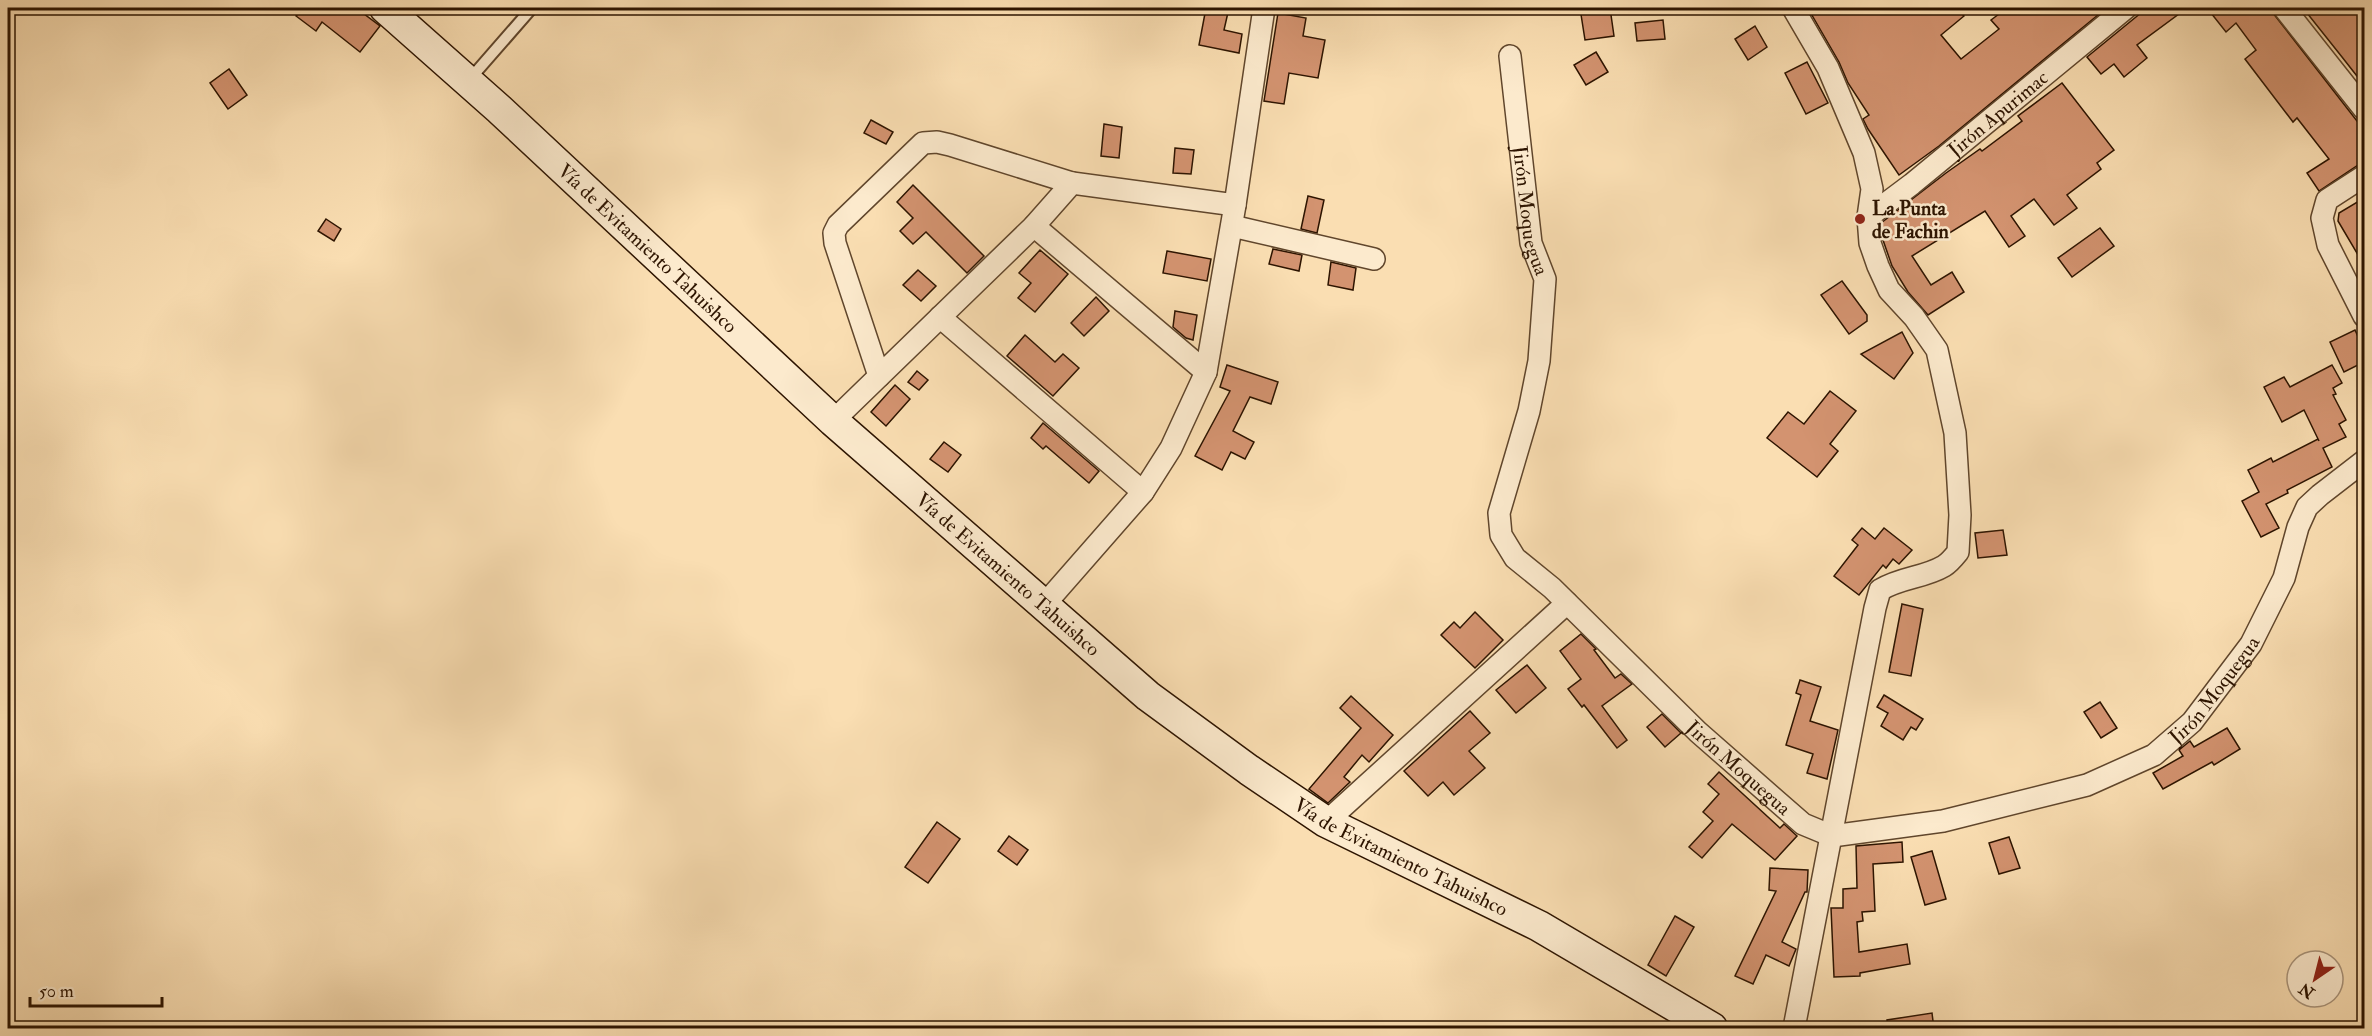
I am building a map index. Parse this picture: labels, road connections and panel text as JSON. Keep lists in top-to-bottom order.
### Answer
{
  "streets": {
    "main road": ["Vía de Evitamiento Tahuishco"],
    "street": ["Jirón Apurimac", "Jirón Moquegua"]
  },
  "places": ["La Punta de Fachin"],
  "scale_bar": "50 m",
  "north": "bottom left"
}
